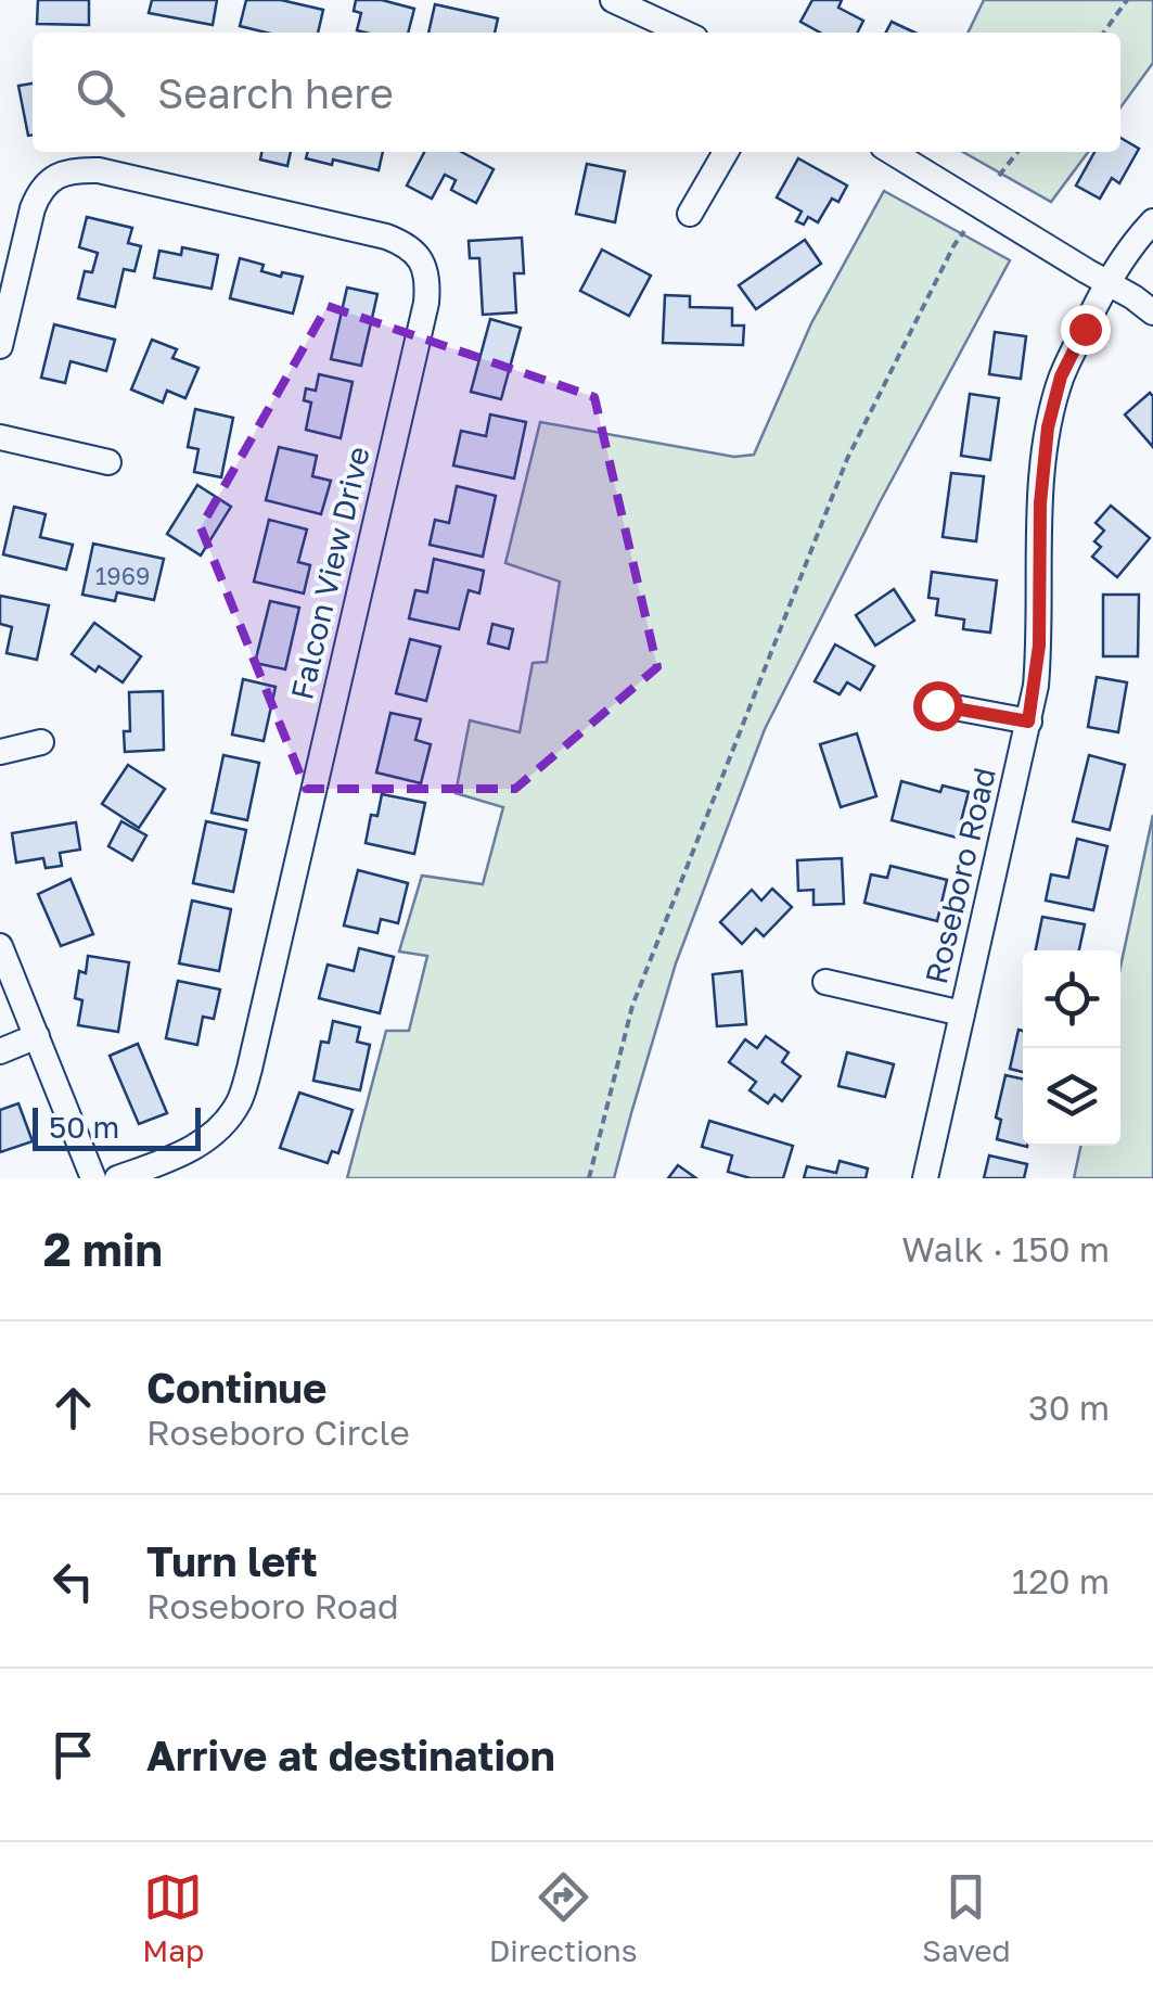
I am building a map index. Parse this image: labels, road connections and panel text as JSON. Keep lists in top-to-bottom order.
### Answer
{
  "streets": {
    "street": ["Falcon View Drive", "Roseboro Road"]
  },
  "house_numbers": ["1969"],
  "scale_bar": "50 m",
  "page": {
    "search": "Search here",
    "scale": "50 m",
    "heading": ["2 min", "Walk · 150 m"],
    "list": [
      ["Continue", "Roseboro Circle", "30 m"],
      ["Turn left", "Roseboro Road", "120 m"],
      "Arrive at destination"
    ],
    "nav": ["Map", "Directions", "Saved"]
  }
}
